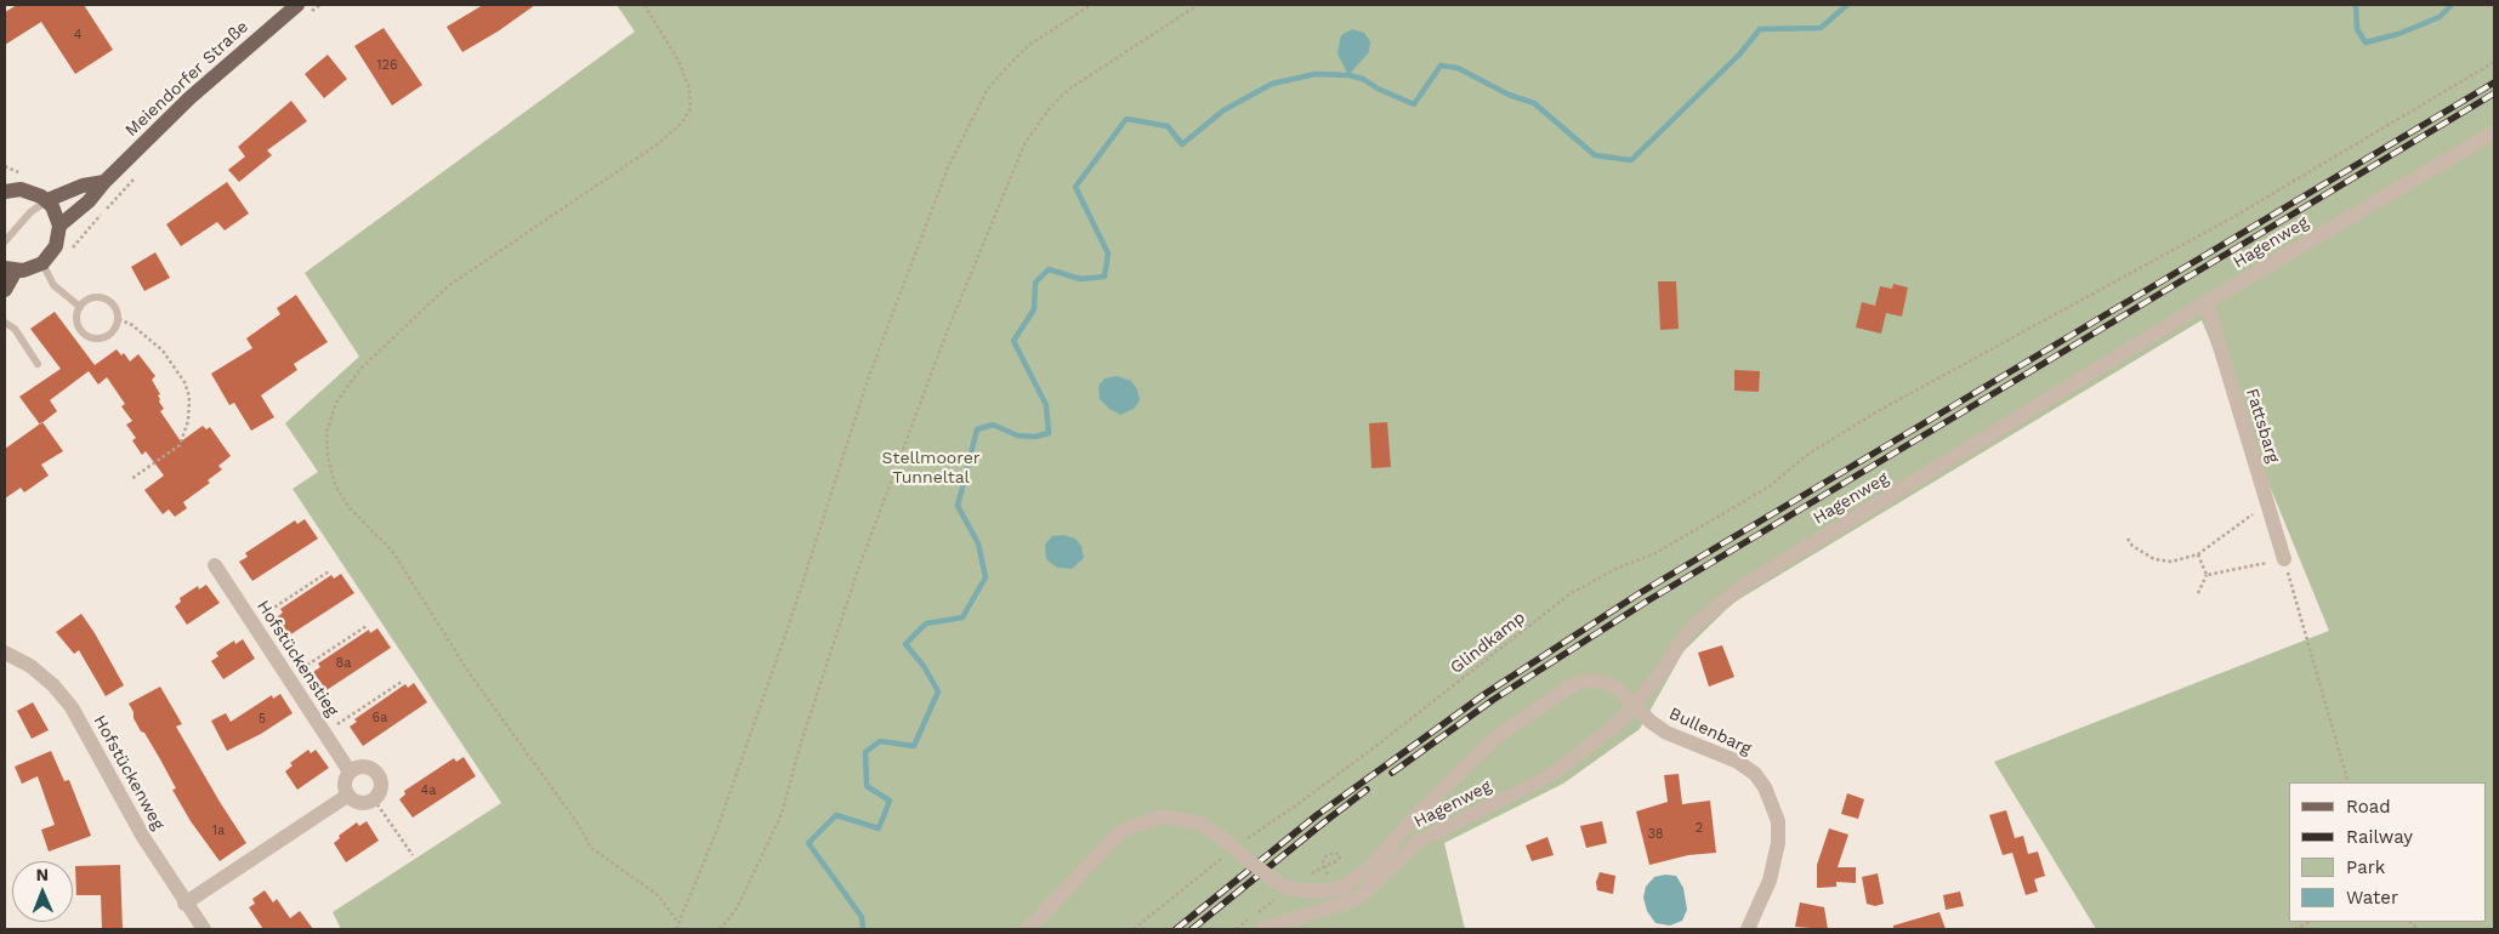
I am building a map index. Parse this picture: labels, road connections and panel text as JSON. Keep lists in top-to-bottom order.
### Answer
{
  "streets": {
    "main road": ["Meiendorfer Straße"],
    "street": [
      "Hagenweg",
      "Fattsbarg",
      "Hofstückenstieg",
      "Bullenbarg",
      "Hofstückenweg"
    ],
    "path": ["Glindkamp"]
  },
  "crossings": [
    ["Hagenweg", "Fattsbarg"],
    ["Hagenweg", "Bullenbarg"]
  ],
  "parks": ["Stellmoorer Tunneltal"],
  "house_numbers": [
    "4",
    "126",
    "8a",
    "6a",
    "5",
    "4a",
    "2",
    "1a",
    "38"
  ],
  "legend": [
    "Road",
    "Railway",
    "Park",
    "Water"
  ],
  "north": "top"
}
